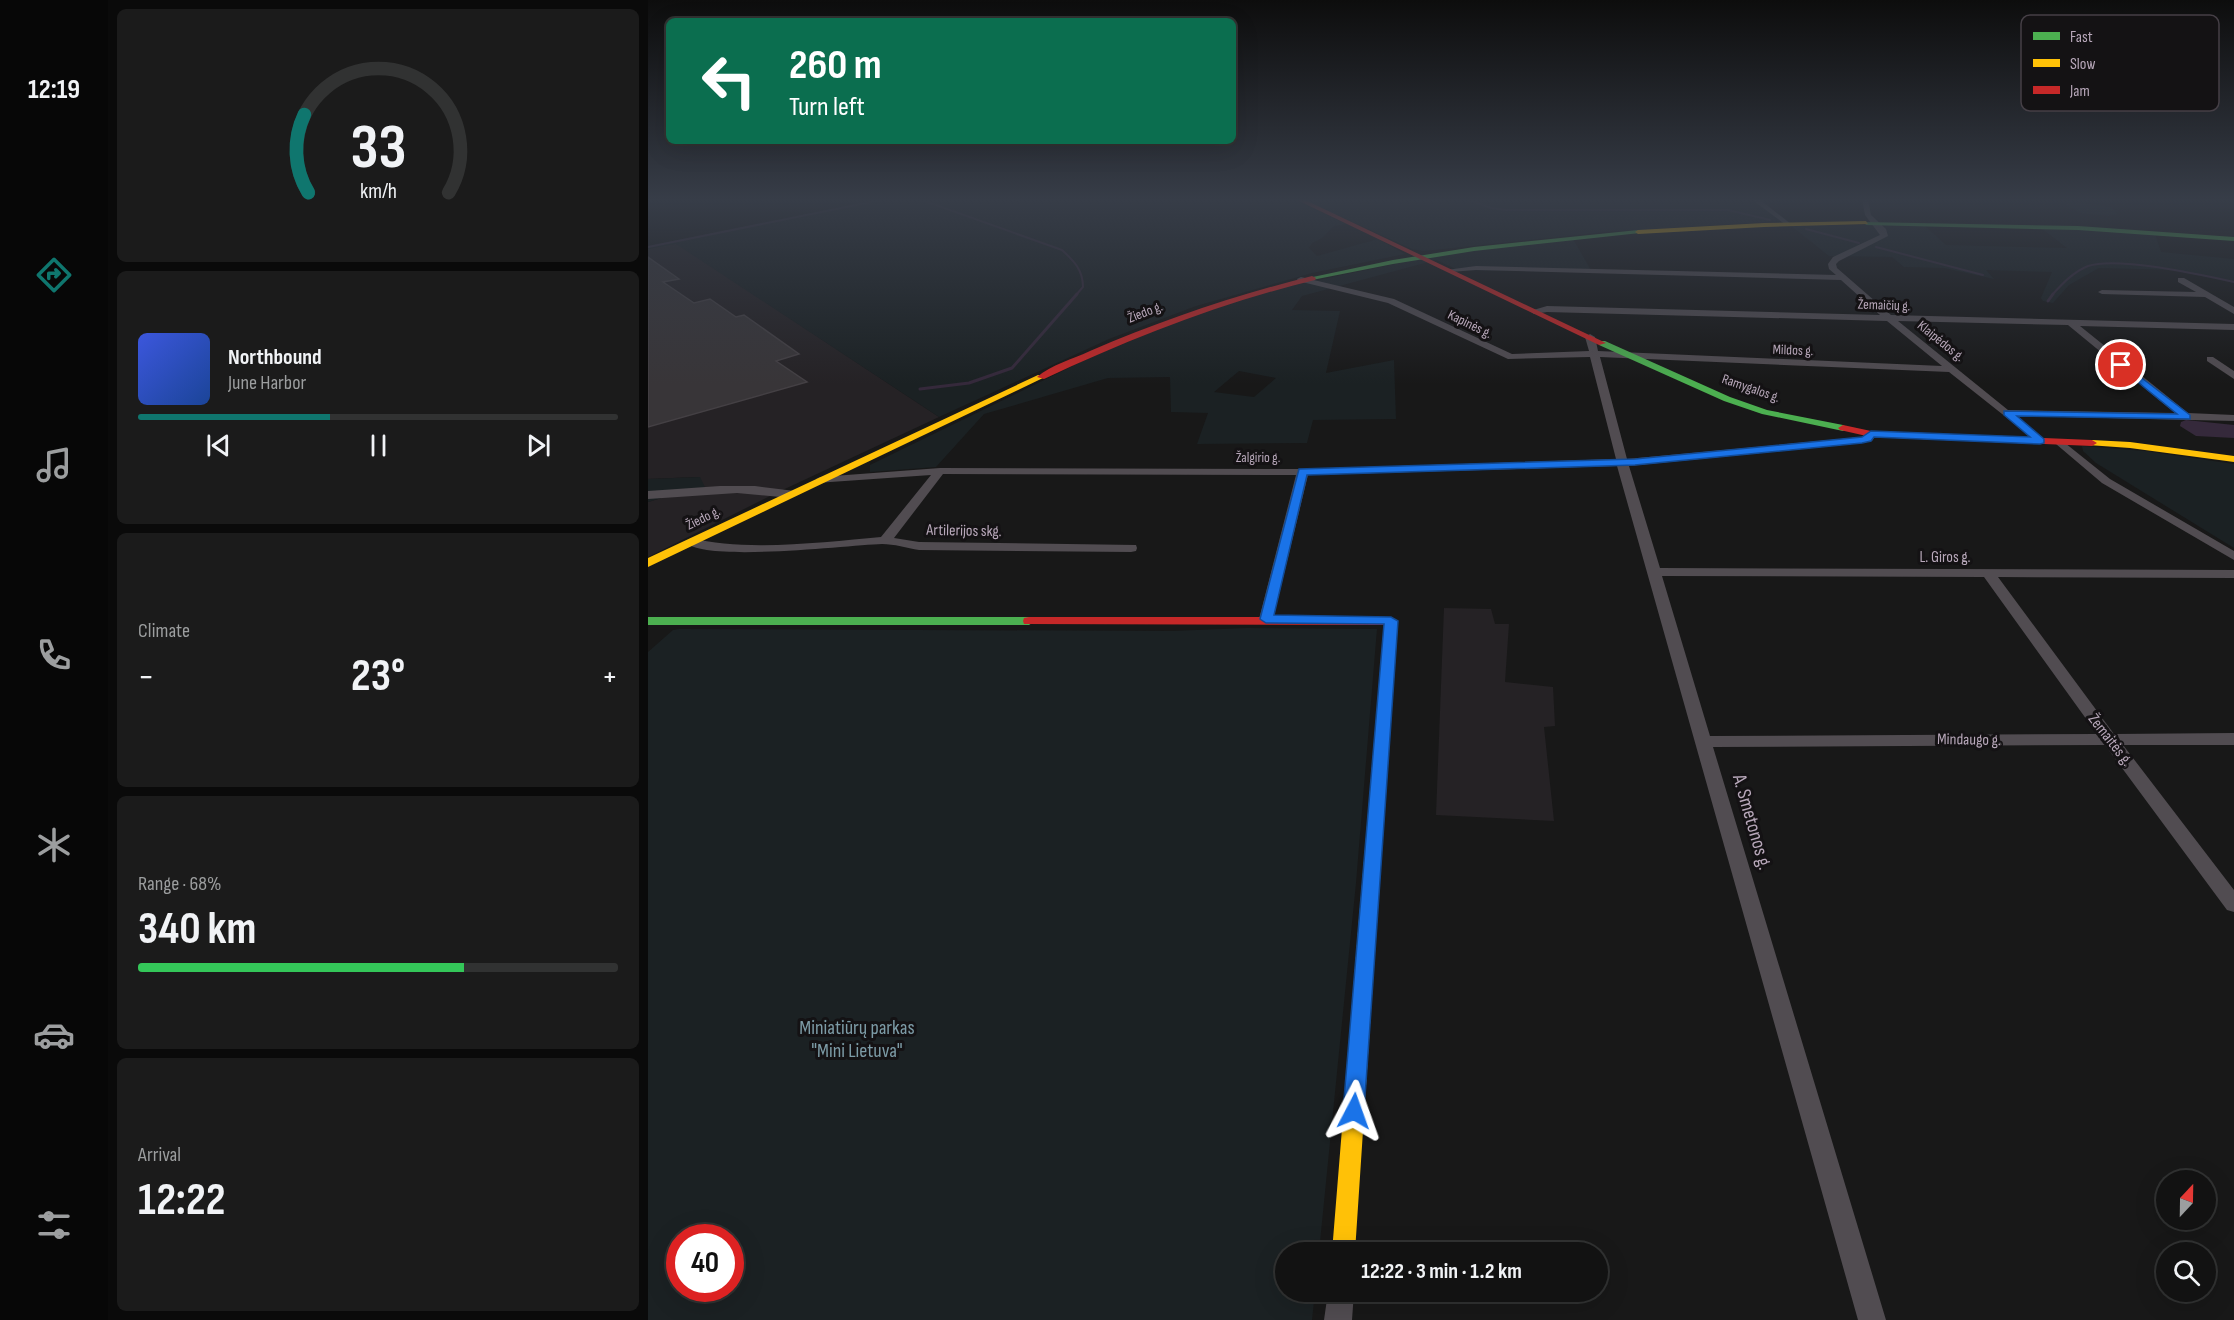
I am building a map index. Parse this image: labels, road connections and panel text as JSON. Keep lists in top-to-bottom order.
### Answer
{
  "streets": {
    "street": [
      "Žemaičių g.",
      "Žiedo g.",
      "Kapinės g.",
      "Klaipėdos g.",
      "Mildos g.",
      "Ramygalos g.",
      "Žalgirio g.",
      "Artilerijos skg.",
      "L. Giros g.",
      "Mindaugo g.",
      "Žemaitės g.",
      "A. Smetonos g."
    ]
  },
  "crossings": [
    ["Žemaičių g.", "Klaipėdos g."],
    ["Žemaičių g.", "Ramygalos g."],
    ["Žiedo g.", "Kapinės g."],
    ["Žiedo g.", "Žalgirio g."],
    ["Kapinės g.", "Ramygalos g."],
    ["Kapinės g.", "A. Smetonos g."],
    ["Klaipėdos g.", "Mildos g."],
    ["Klaipėdos g.", "Ramygalos g."],
    ["Mildos g.", "Ramygalos g."],
    ["Ramygalos g.", "Žalgirio g."],
    ["Ramygalos g.", "A. Smetonos g."],
    ["Žalgirio g.", "Artilerijos skg."],
    ["Žalgirio g.", "A. Smetonos g."],
    ["L. Giros g.", "Žemaitės g."],
    ["L. Giros g.", "A. Smetonos g."],
    ["Mindaugo g.", "Žemaitės g."],
    ["Mindaugo g.", "A. Smetonos g."]
  ],
  "parks": ["Miniatiūrų parkas \"Mini Lietuva\""],
  "legend": ["Fast", "Slow", "Jam"],
  "north": "top",
  "page": {
    "tabs": "12:19",
    "turn": ["260 m", "Turn left"],
    "song": ["Northbound", "June Harbor"],
    "tile": [
      "Climate",
      ["Range · 68%", "340 km"],
      ["Arrival", "12:22"]
    ],
    "heat": ["−", "23°", "+"],
    "limit": "40",
    "trip": "12:22 · 3 min · 1.2 km",
    "gauge": ["33", "km/h"]
  }
}
